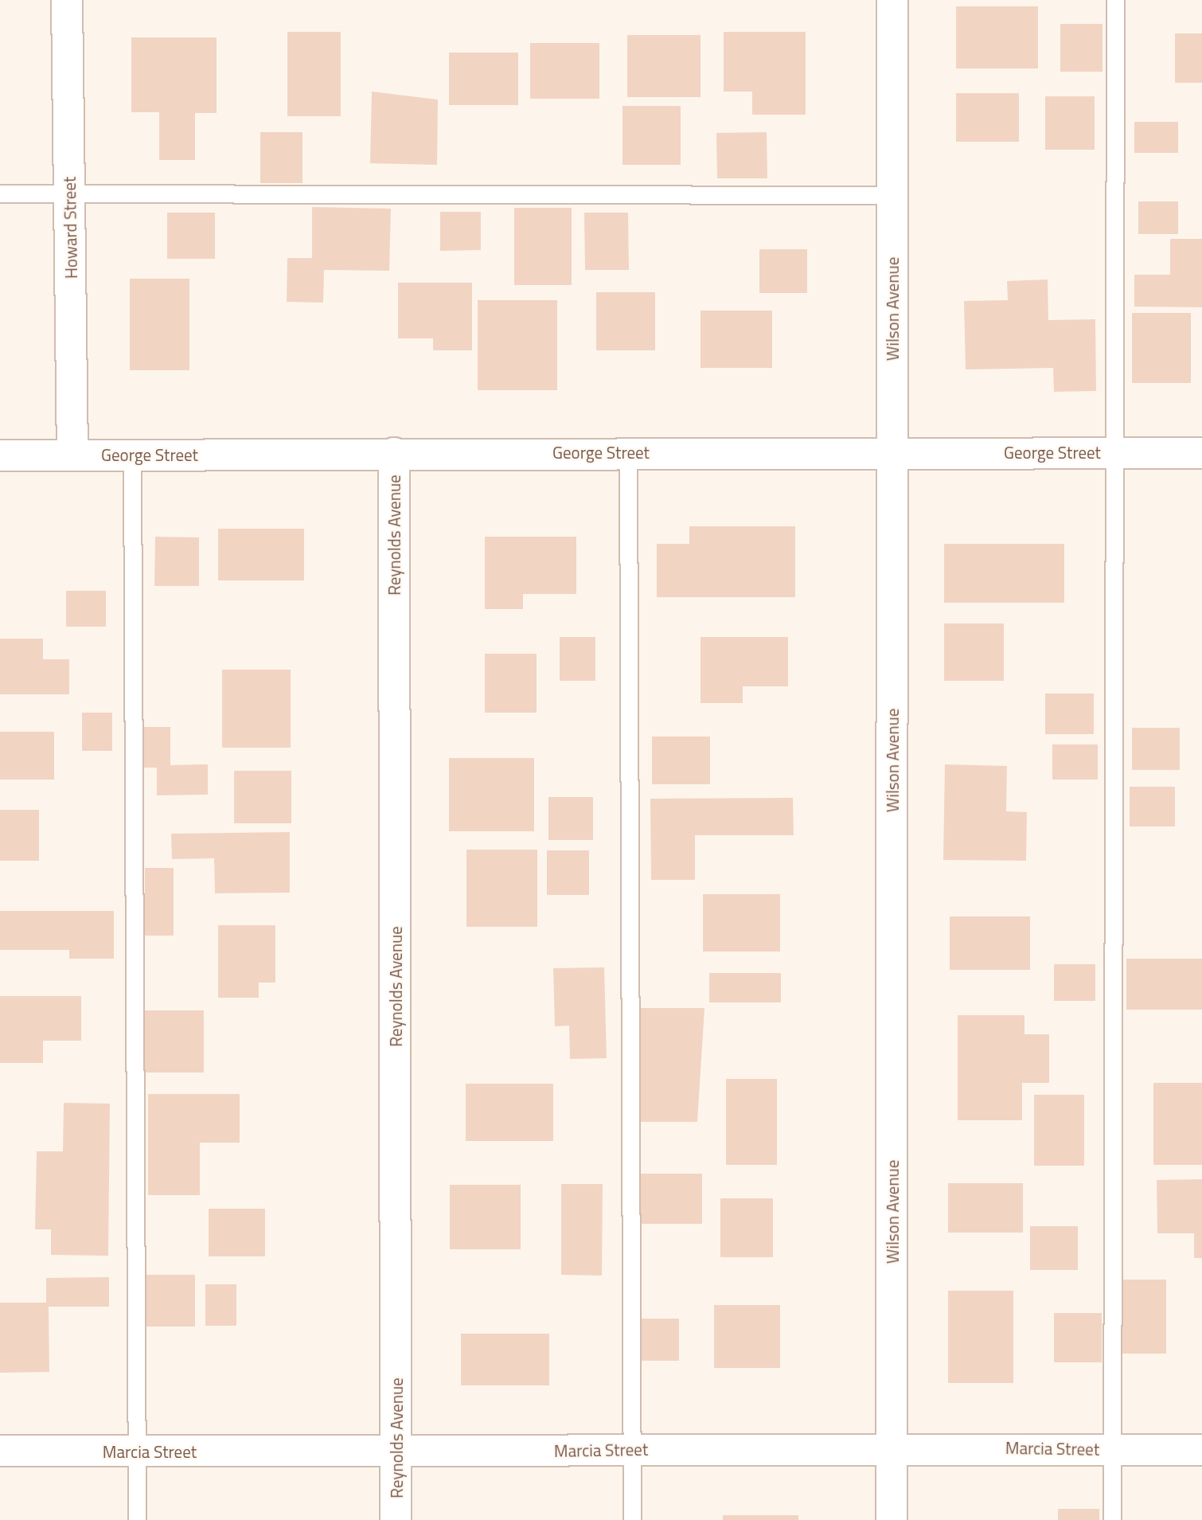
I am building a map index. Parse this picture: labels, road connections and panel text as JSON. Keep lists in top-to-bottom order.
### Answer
{
  "streets": {
    "street": [
      "Howard Street",
      "Wilson Avenue",
      "George Street",
      "Reynolds Avenue",
      "Marcia Street"
    ]
  },
  "crossings": [
    ["Howard Street", "George Street"],
    ["Wilson Avenue", "George Street"],
    ["Wilson Avenue", "Marcia Street"],
    ["George Street", "Reynolds Avenue"],
    ["Reynolds Avenue", "Marcia Street"]
  ]
}
